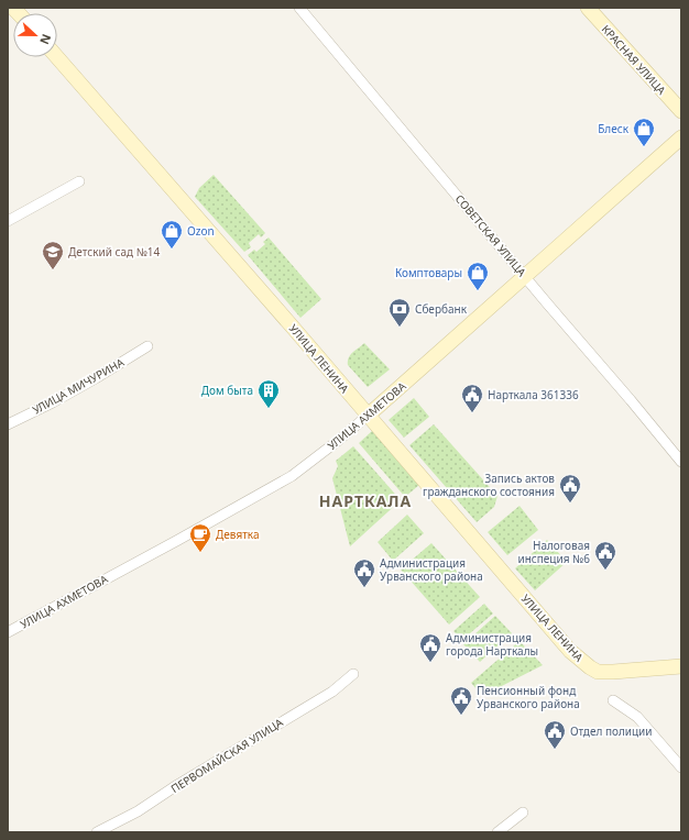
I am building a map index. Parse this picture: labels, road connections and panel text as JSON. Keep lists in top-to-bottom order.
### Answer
{
  "streets": {
    "street": [
      "КРАСНАЯ УЛИЦА",
      "СОВЕТСКАЯ УЛИЦА",
      "УЛИЦА ЛЕНИНА",
      "УЛИЦА МИЧУРИНА",
      "УЛИЦА АХМЕТОВА",
      "ПЕРВОМАЙСКАЯ УЛИЦА"
    ]
  },
  "crossings": [
    ["СОВЕТСКАЯ УЛИЦА", "УЛИЦА АХМЕТОВА"],
    ["УЛИЦА ЛЕНИНА", "УЛИЦА АХМЕТОВА"]
  ],
  "districts": ["НАРТКАЛА"],
  "places": {
    "shop": ["Блеск", "Ozon", "Комптовары"],
    "school or university": ["Детский сад №14"],
    "bank": ["Сбербанк"],
    "building": ["Дом быта"],
    "public building": [
      "Нарткала 361336",
      "Запись актов гражданского состояния",
      "Налоговая инспеция №6",
      "Администрация Урванского района",
      "Администрация города Нарткалы",
      "Пенсионный фонд Урванского района",
      "Отдел полиции"
    ],
    "cafe": ["Девятка"]
  },
  "north": "right"
}
